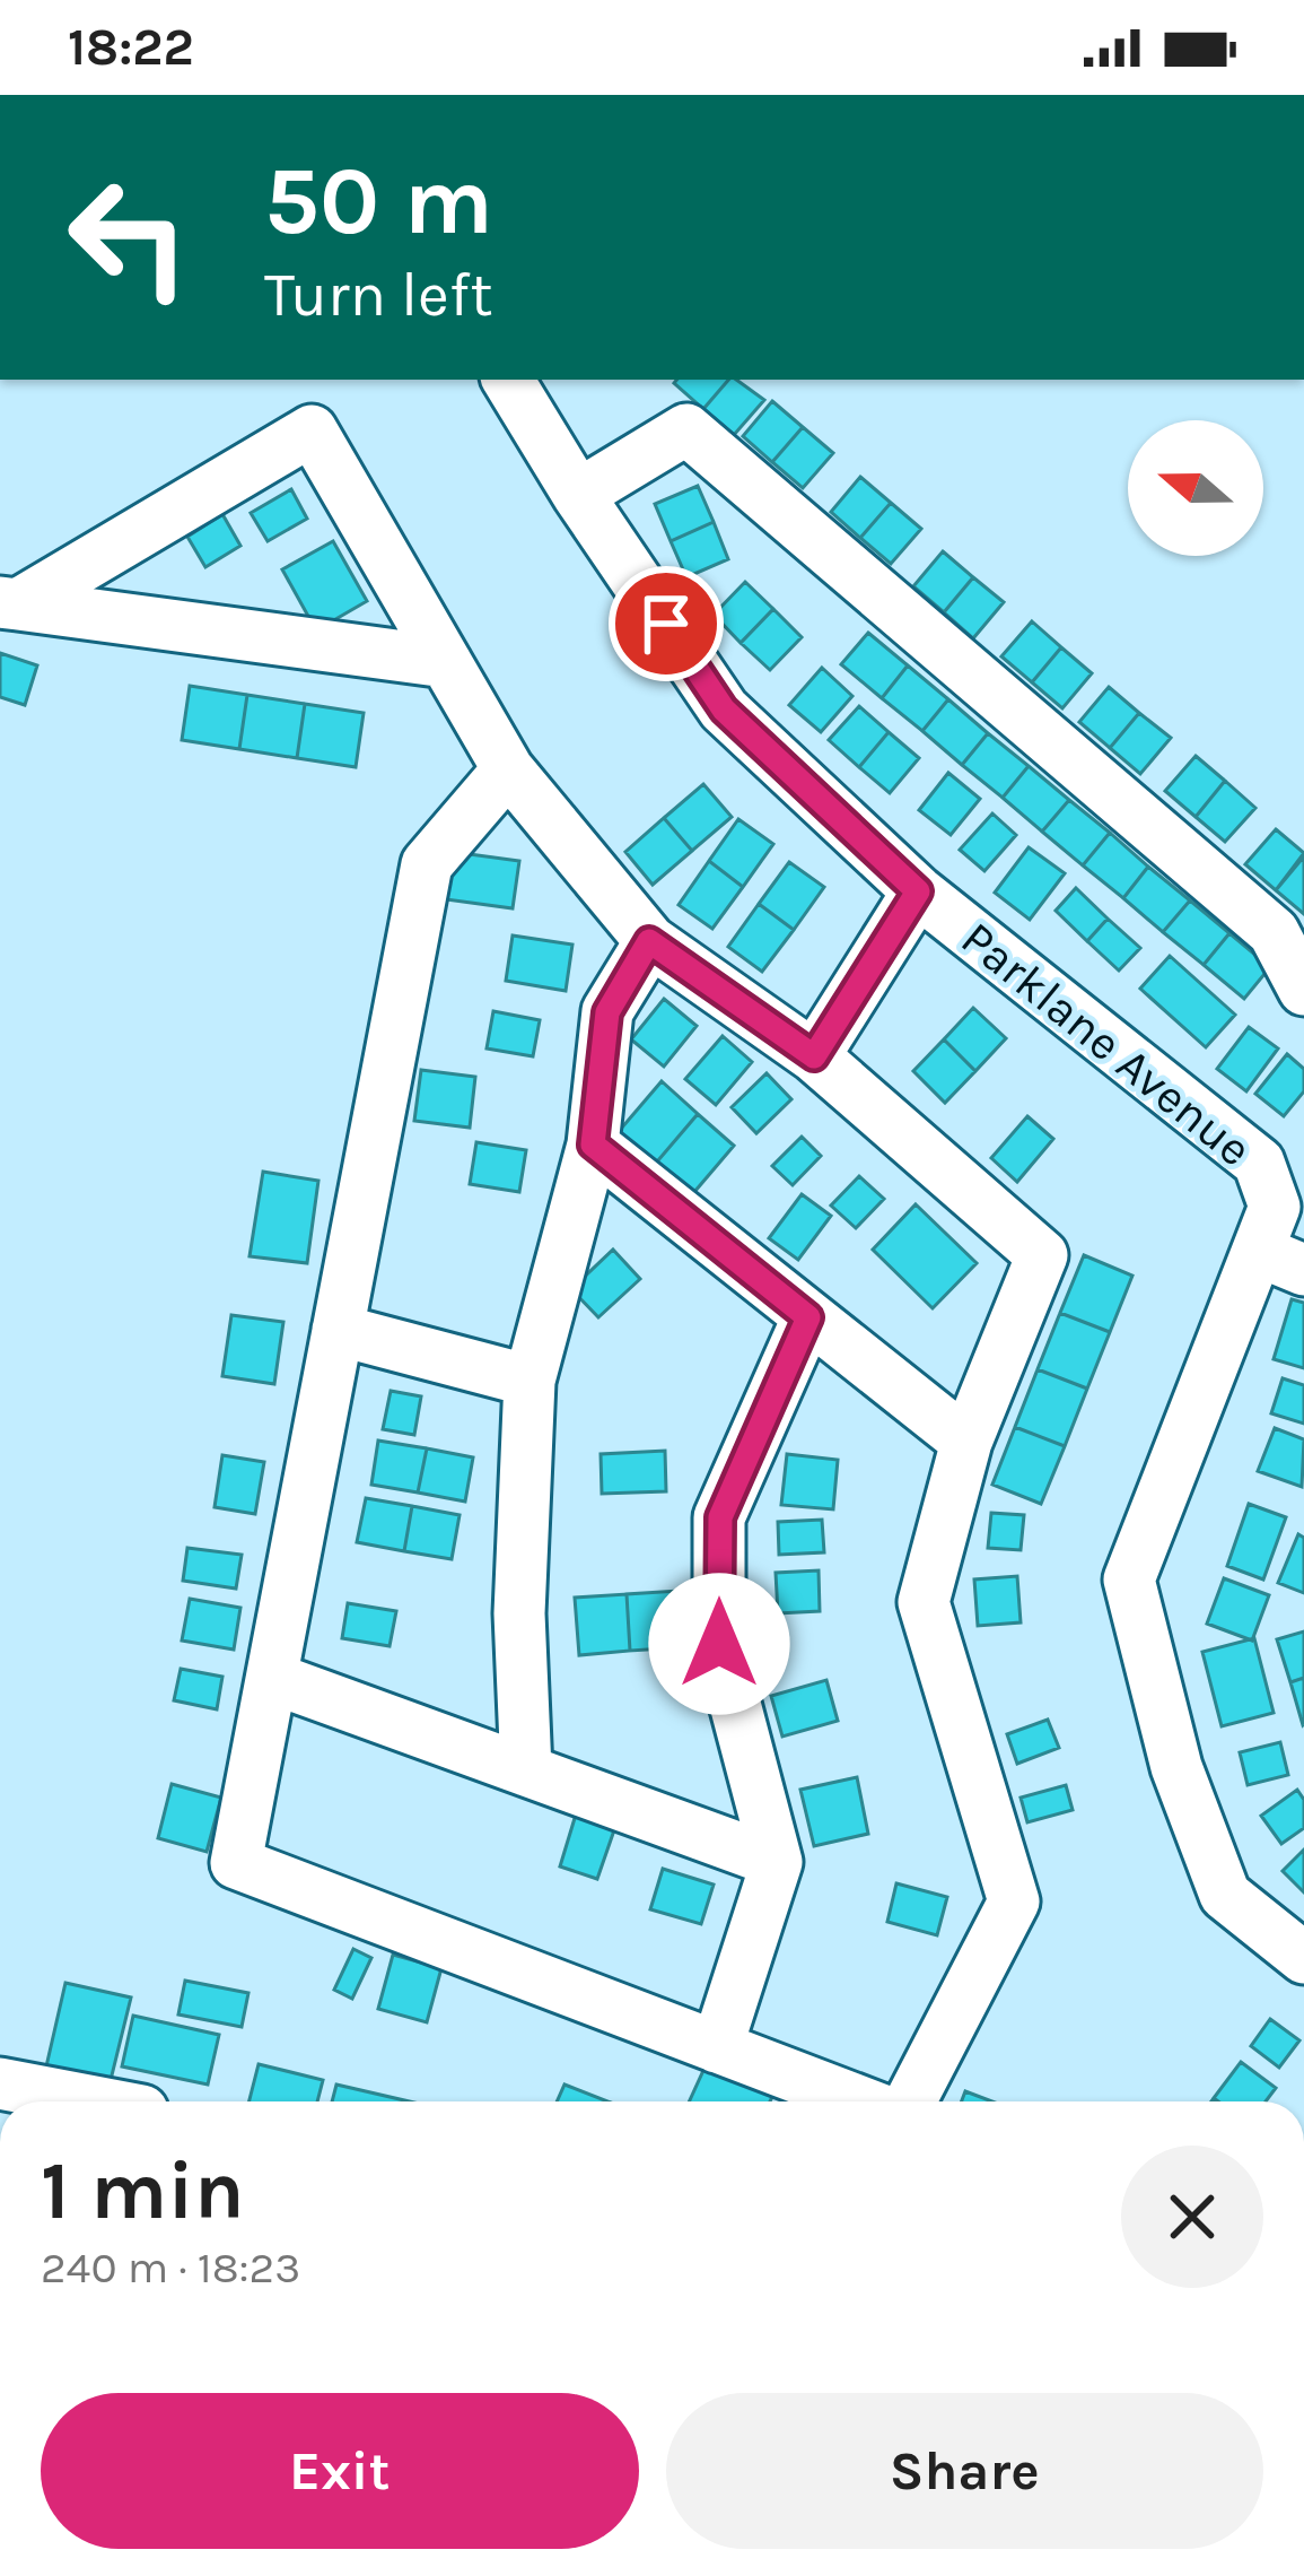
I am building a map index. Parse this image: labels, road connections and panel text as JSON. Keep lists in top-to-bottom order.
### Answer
{
  "streets": {
    "street": ["Parklane Avenue"]
  },
  "north": "left",
  "page": {
    "status": "18:22",
    "turn": ["50 m", "Turn left"],
    "heading": ["1 min", "240 m · 18:23"],
    "buttons": ["Exit", "Share"]
  }
}
